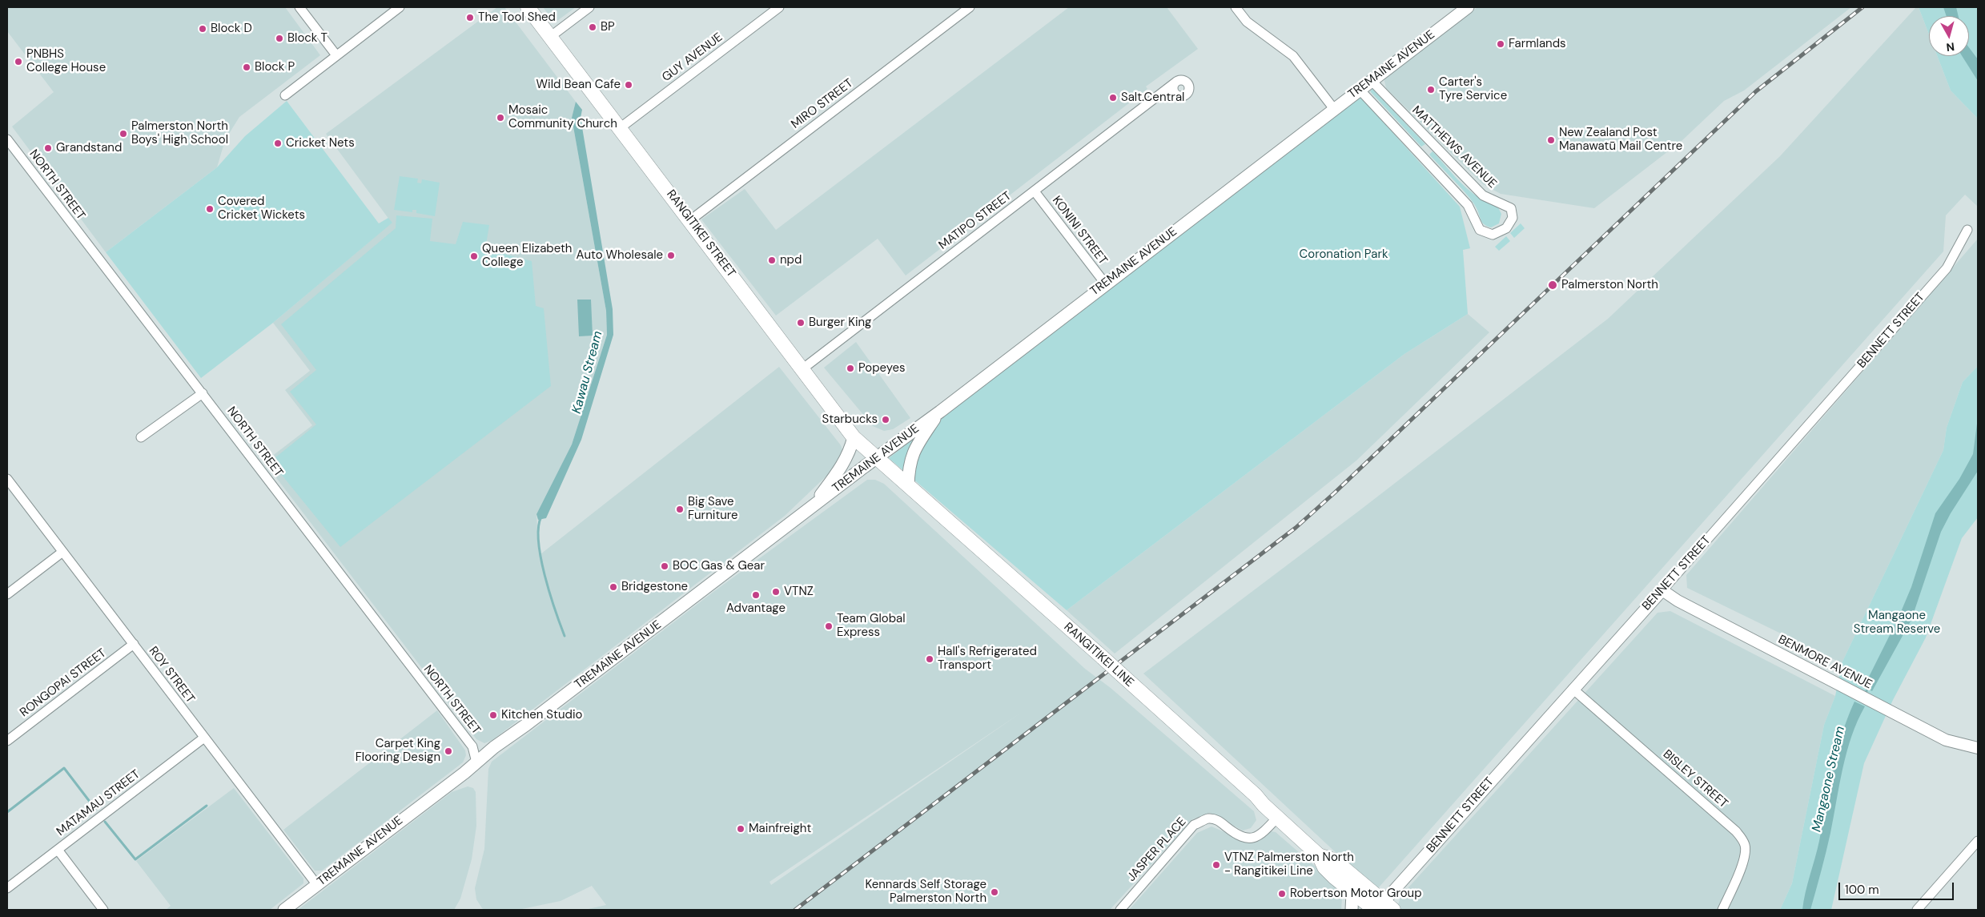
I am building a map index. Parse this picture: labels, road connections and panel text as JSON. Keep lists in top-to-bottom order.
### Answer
{
  "streets": {
    "highway": ["RANGITIKEI STREET", "RANGITIKEI LINE"],
    "main road": ["TREMAINE AVENUE"],
    "street": [
      "GUY AVENUE",
      "MIRO STREET",
      "MATTHEWS AVENUE",
      "NORTH STREET",
      "MATIPO STREET",
      "KONINI STREET",
      "BENNETT STREET",
      "BENMORE AVENUE",
      "ROY STREET",
      "RONGOPAI STREET",
      "BISLEY STREET",
      "MATAMAU STREET",
      "JASPER PLACE"
    ]
  },
  "crossings": [
    ["GUY AVENUE", "RANGITIKEI STREET"],
    ["TREMAINE AVENUE", "MATTHEWS AVENUE"],
    ["TREMAINE AVENUE", "NORTH STREET"],
    ["TREMAINE AVENUE", "KONINI STREET"],
    ["TREMAINE AVENUE", "RANGITIKEI STREET"],
    ["TREMAINE AVENUE", "RANGITIKEI LINE"],
    ["TREMAINE AVENUE", "ROY STREET"],
    ["MIRO STREET", "RANGITIKEI STREET"],
    ["MATIPO STREET", "KONINI STREET"],
    ["MATIPO STREET", "RANGITIKEI STREET"],
    ["RANGITIKEI STREET", "RANGITIKEI LINE"],
    ["BENNETT STREET", "RANGITIKEI LINE"],
    ["BENNETT STREET", "BENMORE AVENUE"],
    ["BENNETT STREET", "BISLEY STREET"],
    ["RANGITIKEI LINE", "JASPER PLACE"],
    ["ROY STREET", "RONGOPAI STREET"],
    ["ROY STREET", "MATAMAU STREET"]
  ],
  "water": ["Kawau Stream", "Mangaone Stream"],
  "parks": ["Coronation Park", "Mangaone Stream Reserve"],
  "places": [
    "The Tool Shed",
    "BP",
    "Block D",
    "Block T",
    "Farmlands",
    "PNBHS College House",
    "Block P",
    "Wild Bean Cafe",
    "Carter's Tyre Service",
    "Salt.Central",
    "Mosaic Community Church",
    "Palmerston North Boys' High School",
    "New Zealand Post Manawatū Mail Centre",
    "Cricket Nets",
    "Grandstand",
    "Covered Cricket Wickets",
    "Auto Wholesale",
    "Queen Elizabeth College",
    "npd",
    "Palmerston North",
    "Burger King",
    "Popeyes",
    "Starbucks",
    "Big Save Furniture",
    "BOC Gas & Gear",
    "Bridgestone",
    "VTNZ",
    "Advantage",
    "Team Global Express",
    "Hall's Refrigerated Transport",
    "Kitchen Studio",
    "Carpet King Flooring Design",
    "Mainfreight",
    "VTNZ Palmerston North - Rangitikei Line",
    "Kennards Self Storage Palmerston North",
    "Robertson Motor Group"
  ],
  "scale_bar": "100 m",
  "north": "bottom"
}
